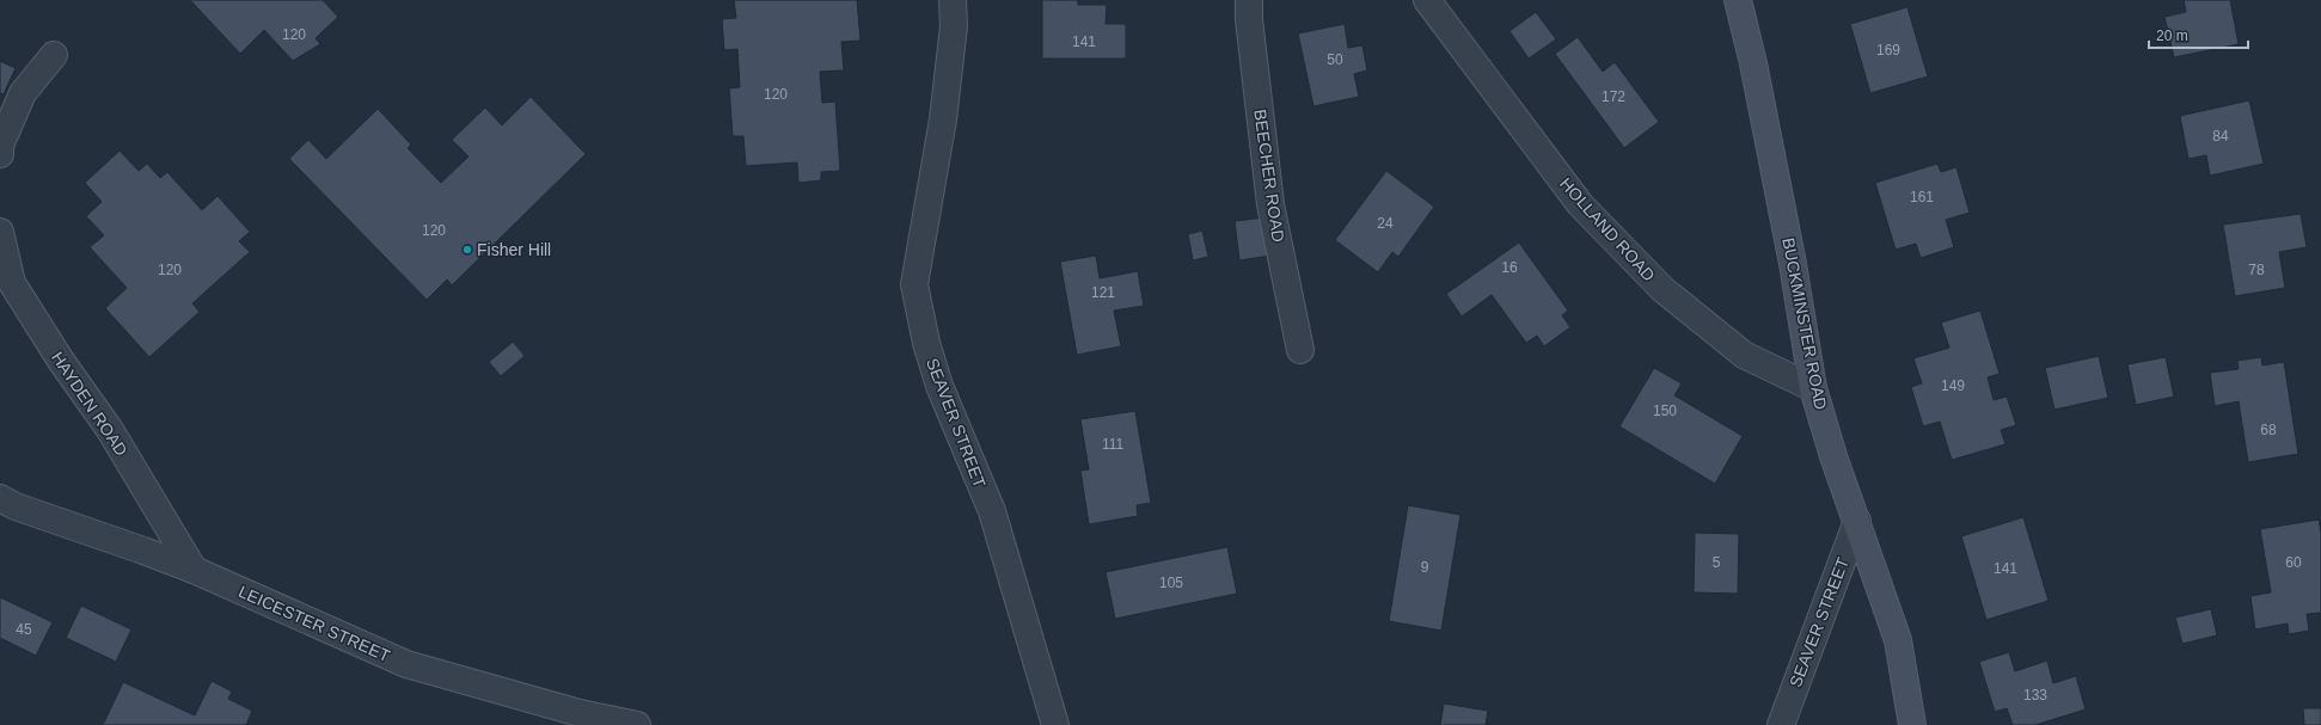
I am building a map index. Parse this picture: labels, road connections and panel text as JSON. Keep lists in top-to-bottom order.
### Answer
{
  "streets": {
    "street": [
      "BEECHER ROAD",
      "HOLLAND ROAD",
      "BUCKMINSTER ROAD",
      "HAYDEN ROAD",
      "SEAVER STREET",
      "LEICESTER STREET"
    ]
  },
  "crossings": [
    ["HOLLAND ROAD", "BUCKMINSTER ROAD"],
    ["BUCKMINSTER ROAD", "SEAVER STREET"],
    ["HAYDEN ROAD", "LEICESTER STREET"]
  ],
  "places": ["Fisher Hill"],
  "house_numbers": [
    "120",
    "141",
    "169",
    "50",
    "120",
    "172",
    "84",
    "161",
    "24",
    "120",
    "16",
    "120",
    "78",
    "121",
    "149",
    "150",
    "68",
    "111",
    "5",
    "60",
    "9",
    "141",
    "105",
    "45",
    "133"
  ],
  "scale_bar": "20 m"
}
